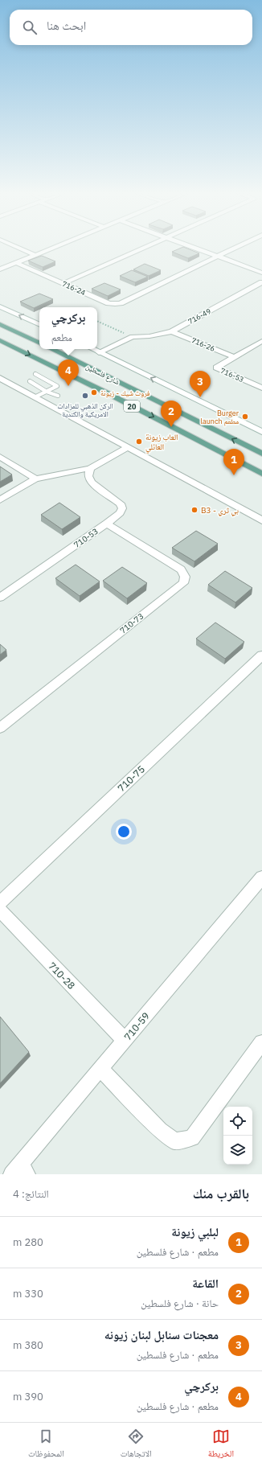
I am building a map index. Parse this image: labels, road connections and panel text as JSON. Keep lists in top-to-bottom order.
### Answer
{
  "streets": {
    "main road": ["شارع فلسطين", "20"],
    "street": [
      "716-24",
      "716-49",
      "716-26",
      "716-53",
      "710-53",
      "710-73",
      "710-75",
      "710-28",
      "710-59"
    ]
  },
  "crossings": [
    ["716-49", "716-26"],
    ["716-26", "716-53"],
    ["710-53", "710-73"],
    ["710-28", "710-59"]
  ],
  "places": [
    "فروت شيك - زيونة",
    "الركن الذهبي للمزادات الامريكية والكندية",
    "Burger launch مطعم",
    "العاب زيونة العائلي",
    "B3 - بي ثري"
  ],
  "page": {
    "search": "ابحث هنا",
    "popup": ["بركرچي", "مطعم"],
    "pins": [
      "4",
      "3",
      "2",
      "1"
    ],
    "heading": ["بالقرب منك", "النتائج: 4"],
    "list": [
      {
        "mark": "1",
        "name": "لبلبي زيونة",
        "note": "مطعم · شارع فلسطين",
        "value": "280 m"
      },
      {
        "mark": "2",
        "name": "القاعة",
        "note": "حانة · شارع فلسطين",
        "value": "330 m"
      },
      {
        "mark": "3",
        "name": "معجنات سنابل لبنان زيونه",
        "note": "مطعم · شارع فلسطين",
        "value": "380 m"
      },
      {
        "mark": "4",
        "name": "بركرچي",
        "note": "مطعم · شارع فلسطين",
        "value": "390 m"
      }
    ],
    "nav": ["الخريطة", "الاتجاهات", "المحفوظات"]
  }
}
